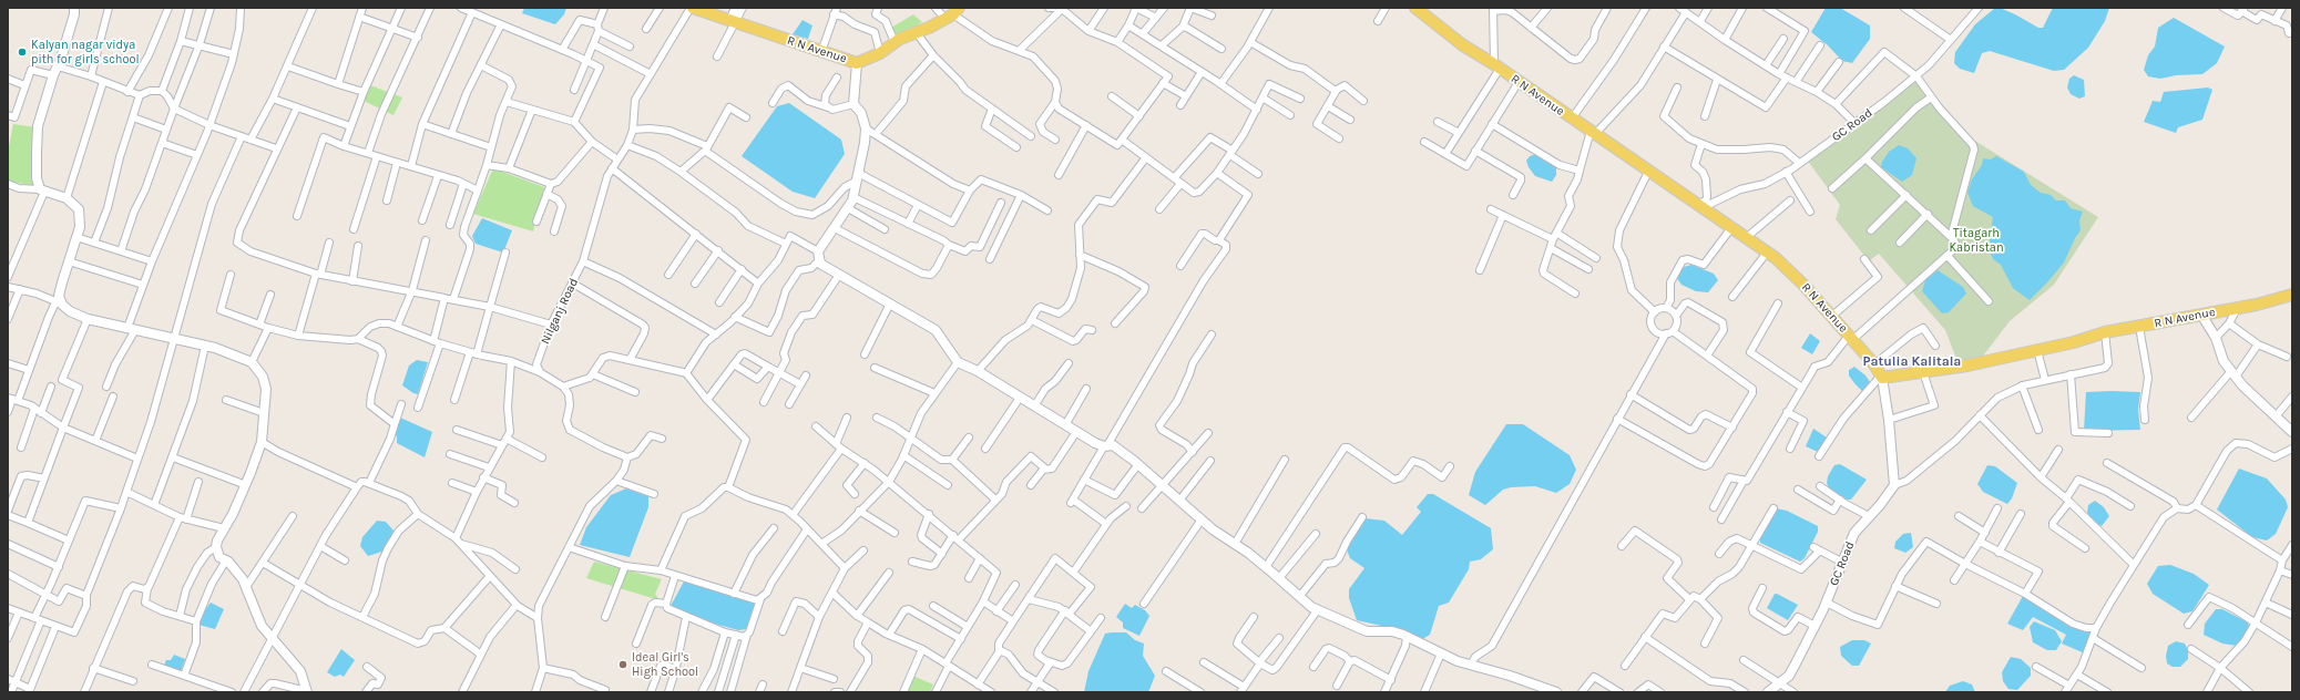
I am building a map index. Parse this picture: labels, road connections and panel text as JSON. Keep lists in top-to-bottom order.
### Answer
{
  "streets": {
    "main road": ["R N Avenue"],
    "street": ["GC Road", "Nilganj Road"]
  },
  "crossings": [
    ["R N Avenue", "GC Road"],
    ["R N Avenue", "Nilganj Road"]
  ],
  "districts": ["Patulia Kalitala"],
  "parks": ["Titagarh Kabristan"],
  "places": ["Kalyan nagar vidya pith for girls school", "Ideal Girl's High School"]
}
